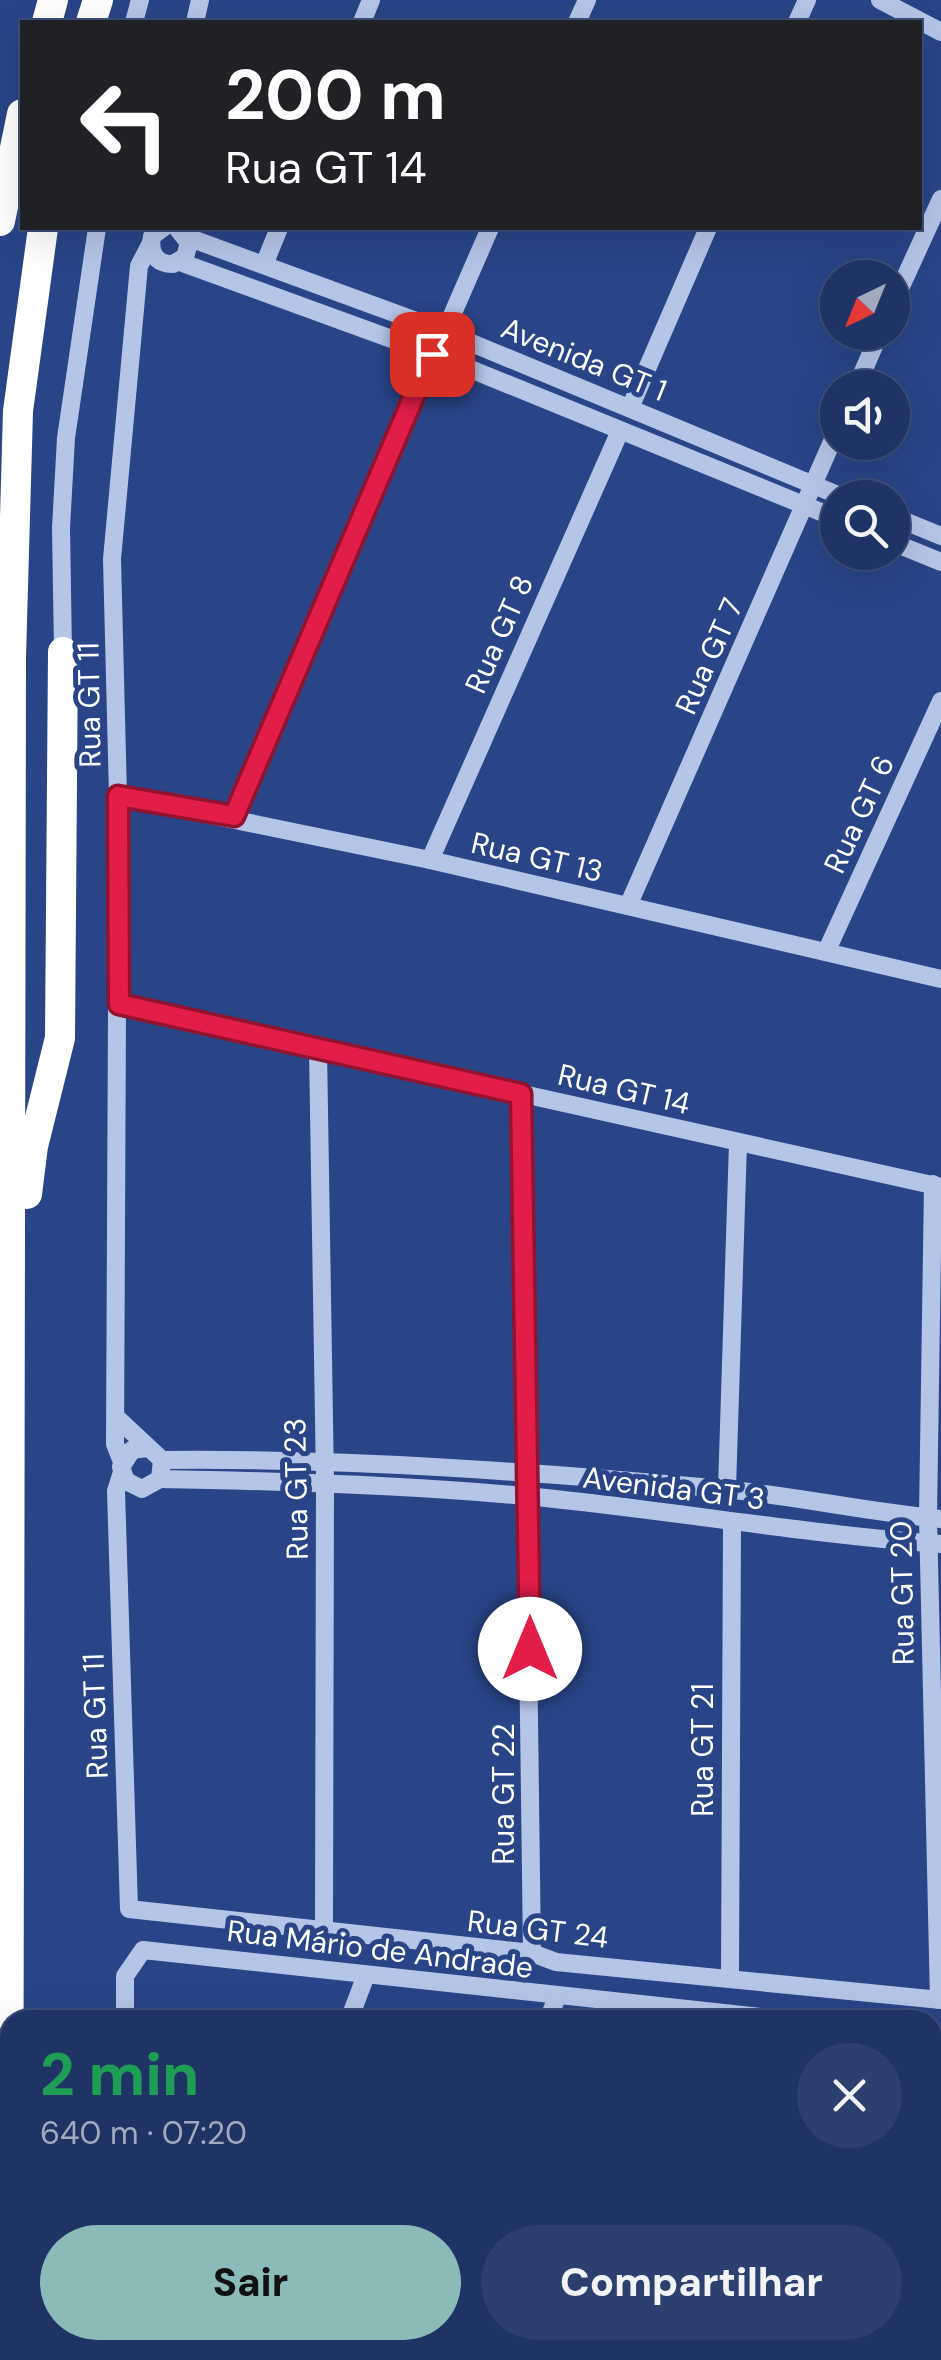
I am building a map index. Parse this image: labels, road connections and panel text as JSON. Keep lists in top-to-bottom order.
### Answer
{
  "streets": {
    "street": [
      "Avenida GT 1",
      "Rua GT 8",
      "Rua GT 7",
      "Rua GT 11",
      "Rua GT 6",
      "Rua GT 13",
      "Rua GT 14",
      "Avenida GT 3",
      "Rua GT 23",
      "Rua GT 20",
      "Rua GT 21",
      "Rua GT 22",
      "Rua GT 24",
      "Rua Mário de Andrade"
    ]
  },
  "crossings": [
    ["Avenida GT 1", "Rua GT 8"],
    ["Avenida GT 1", "Rua GT 7"],
    ["Rua GT 8", "Rua GT 13"],
    ["Rua GT 7", "Rua GT 13"],
    ["Rua GT 11", "Rua GT 13"],
    ["Rua GT 11", "Rua GT 14"],
    ["Rua GT 11", "Rua GT 24"],
    ["Rua GT 6", "Rua GT 13"],
    ["Rua GT 14", "Rua GT 23"],
    ["Rua GT 14", "Rua GT 20"],
    ["Rua GT 14", "Rua GT 22"],
    ["Avenida GT 3", "Rua GT 23"],
    ["Avenida GT 3", "Rua GT 20"],
    ["Avenida GT 3", "Rua GT 21"],
    ["Avenida GT 3", "Rua GT 22"],
    ["Rua GT 23", "Rua GT 24"],
    ["Rua GT 20", "Rua GT 24"],
    ["Rua GT 21", "Rua GT 24"],
    ["Rua GT 22", "Rua GT 24"]
  ],
  "north": "bottom left",
  "page": {
    "turn": ["200 m", "Rua GT 14"],
    "heading": ["2 min", "640 m · 07:20"],
    "buttons": ["Sair", "Compartilhar"]
  }
}
